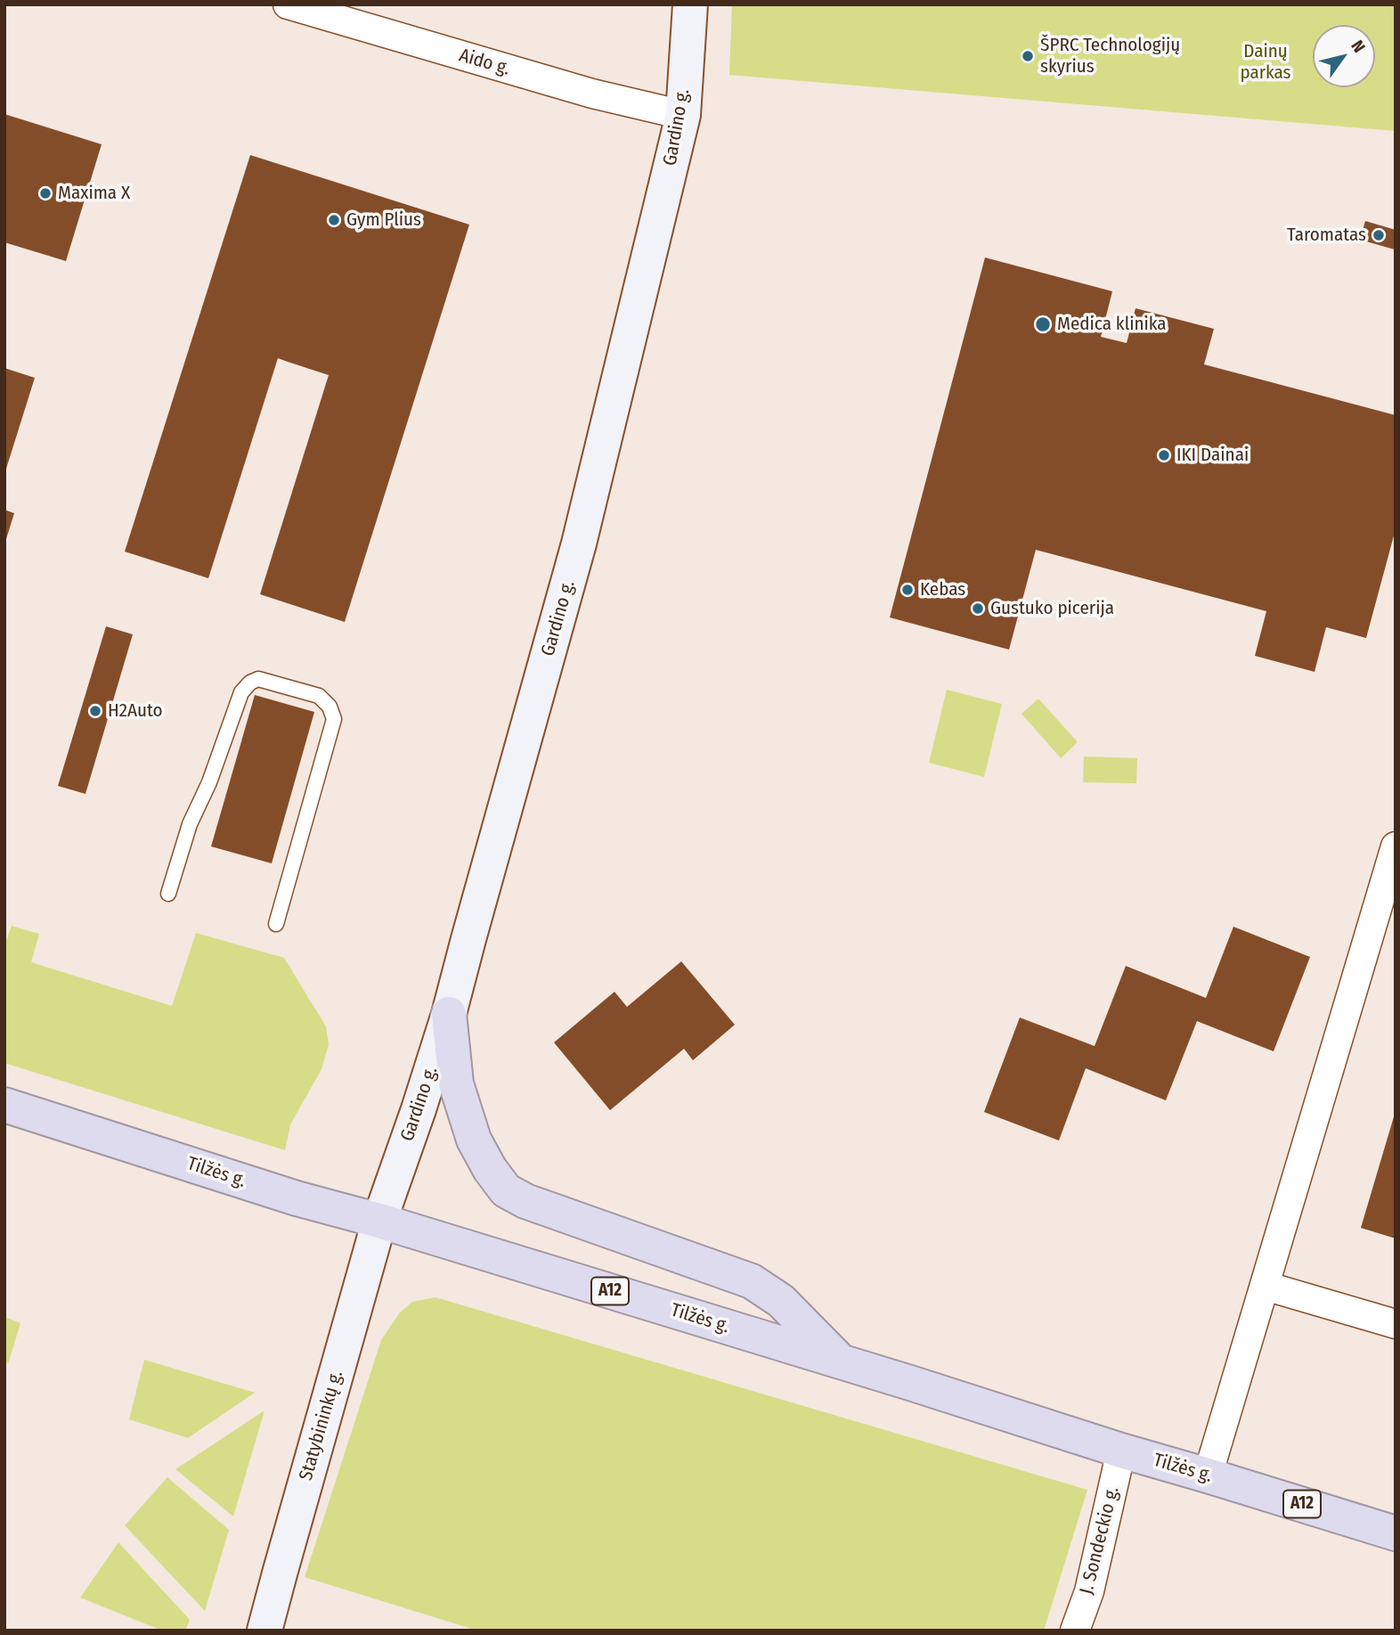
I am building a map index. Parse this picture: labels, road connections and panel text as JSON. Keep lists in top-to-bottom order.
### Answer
{
  "streets": {
    "highway": ["Tilžės g.", "A12"],
    "main road": ["Gardino g.", "Statybininkų g."],
    "street": ["Aido g.", "J. Sondeckio g."]
  },
  "crossings": [
    ["Aido g.", "Gardino g."],
    ["Gardino g.", "Tilžės g."],
    ["Gardino g.", "Statybininkų g."],
    ["Tilžės g.", "Statybininkų g."],
    ["Tilžės g.", "J. Sondeckio g."]
  ],
  "parks": ["Dainų parkas"],
  "places": [
    "ŠPRC Technologijų skyrius",
    "Maxima X",
    "Gym Plius",
    "Taromatas",
    "Medica klinika",
    "IKI Dainai",
    "Kebas",
    "Gustuko picerija",
    "H2Auto"
  ],
  "north": "top right"
}
